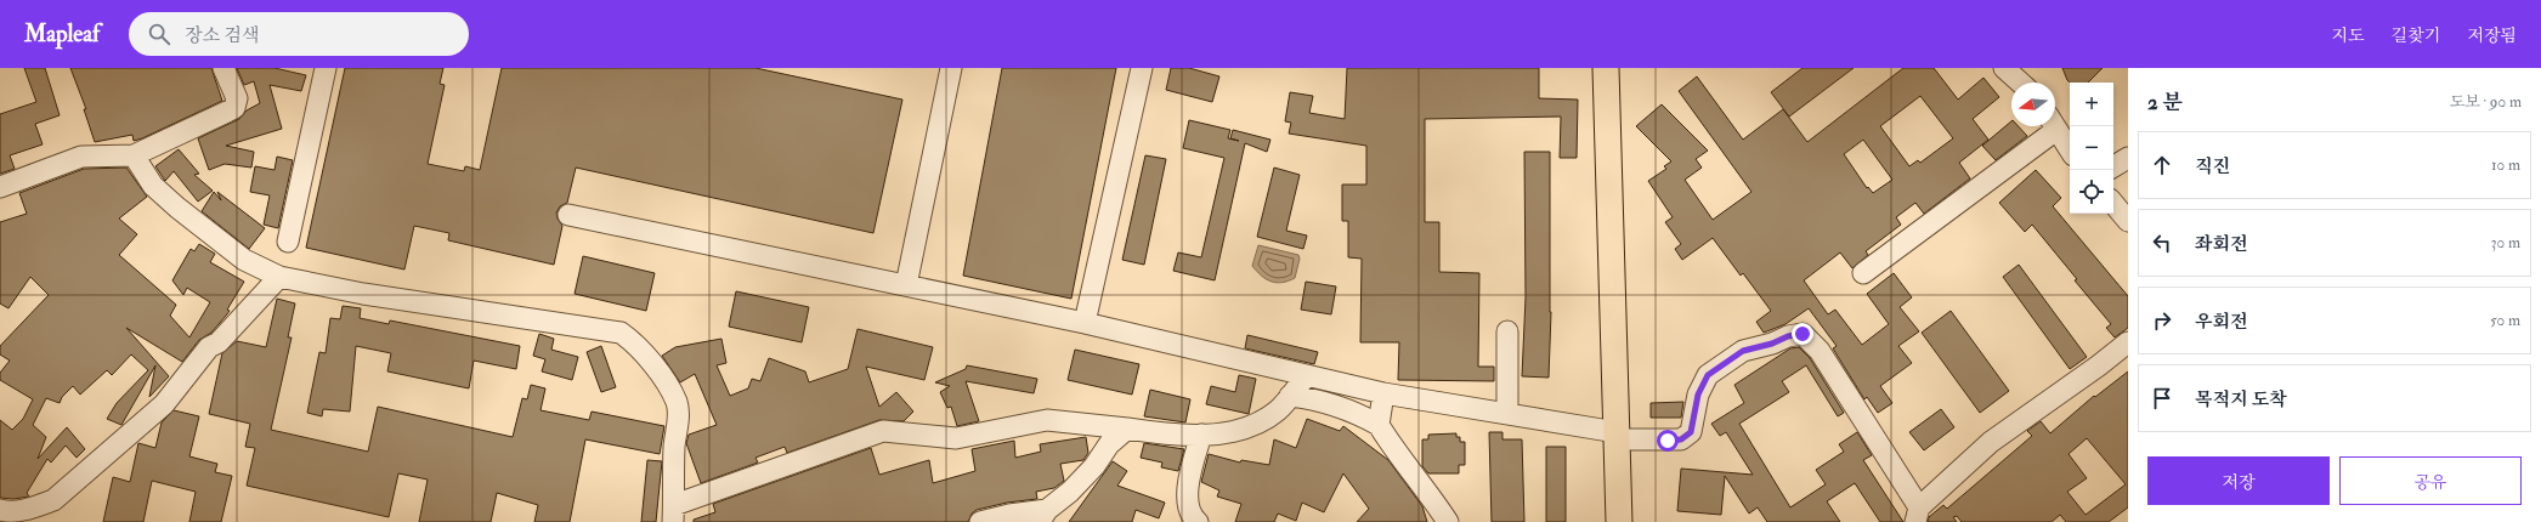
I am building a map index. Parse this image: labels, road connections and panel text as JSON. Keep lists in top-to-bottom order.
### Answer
{
  "north": "left",
  "page": {
    "header": "Mapleaf",
    "search": "장소 검색",
    "nav": ["지도", "길찾기", "저장됨"],
    "heading": ["2 분", "도보 · 90 m"],
    "map_buttons": ["+", "−"],
    "list": [
      ["직진", "10 m"],
      ["좌회전", "30 m"],
      ["우회전", "50 m"],
      "목적지 도착"
    ],
    "buttons": ["저장", "공유"]
  }
}
